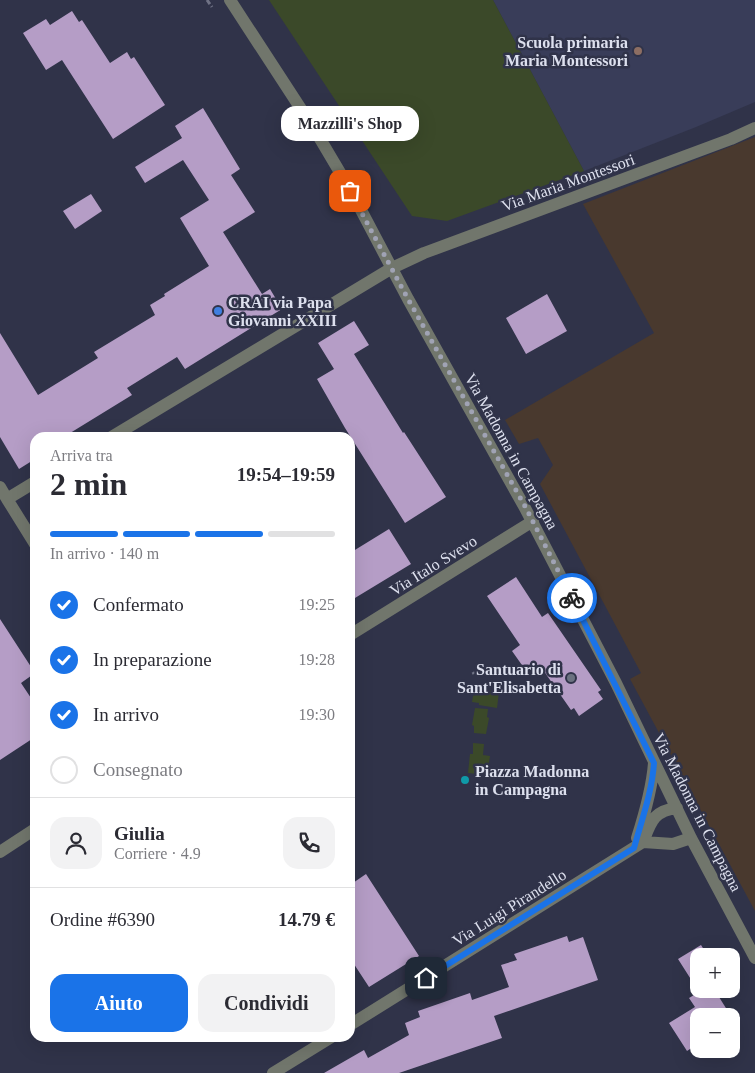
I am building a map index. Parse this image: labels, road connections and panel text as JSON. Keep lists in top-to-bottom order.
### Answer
{
  "streets": {
    "street": [
      "Via Maria Montessori",
      "Via Madonna in Campagna",
      "Via Italo Svevo",
      "Via Luigi Pirandello"
    ]
  },
  "crossings": [
    ["Via Maria Montessori", "Via Madonna in Campagna"],
    ["Via Madonna in Campagna", "Via Italo Svevo"]
  ],
  "places": [
    "Scuola primaria Maria Montessori",
    "Mazzilli's Shop",
    "CRAI via Papa Giovanni XXIII",
    "Santuario di Sant'Elisabetta",
    "Piazza Madonna in Campagna"
  ],
  "page": {
    "bubble": "Mazzilli's Shop",
    "heading": ["2 min", "Arriva tra", "19:54–19:59"],
    "panel": [
      "Giulia",
      "Corriere · 4.9",
      "Ordine #6390",
      "14.79 €"
    ],
    "bar": "In arrivo · 140 m",
    "list": [
      ["Confermato", "19:25"],
      ["In preparazione", "19:28"],
      ["In arrivo", "19:30"],
      "Consegnato"
    ],
    "map_buttons": ["+", "−"],
    "buttons": ["Aiuto", "Condividi"]
  }
}
